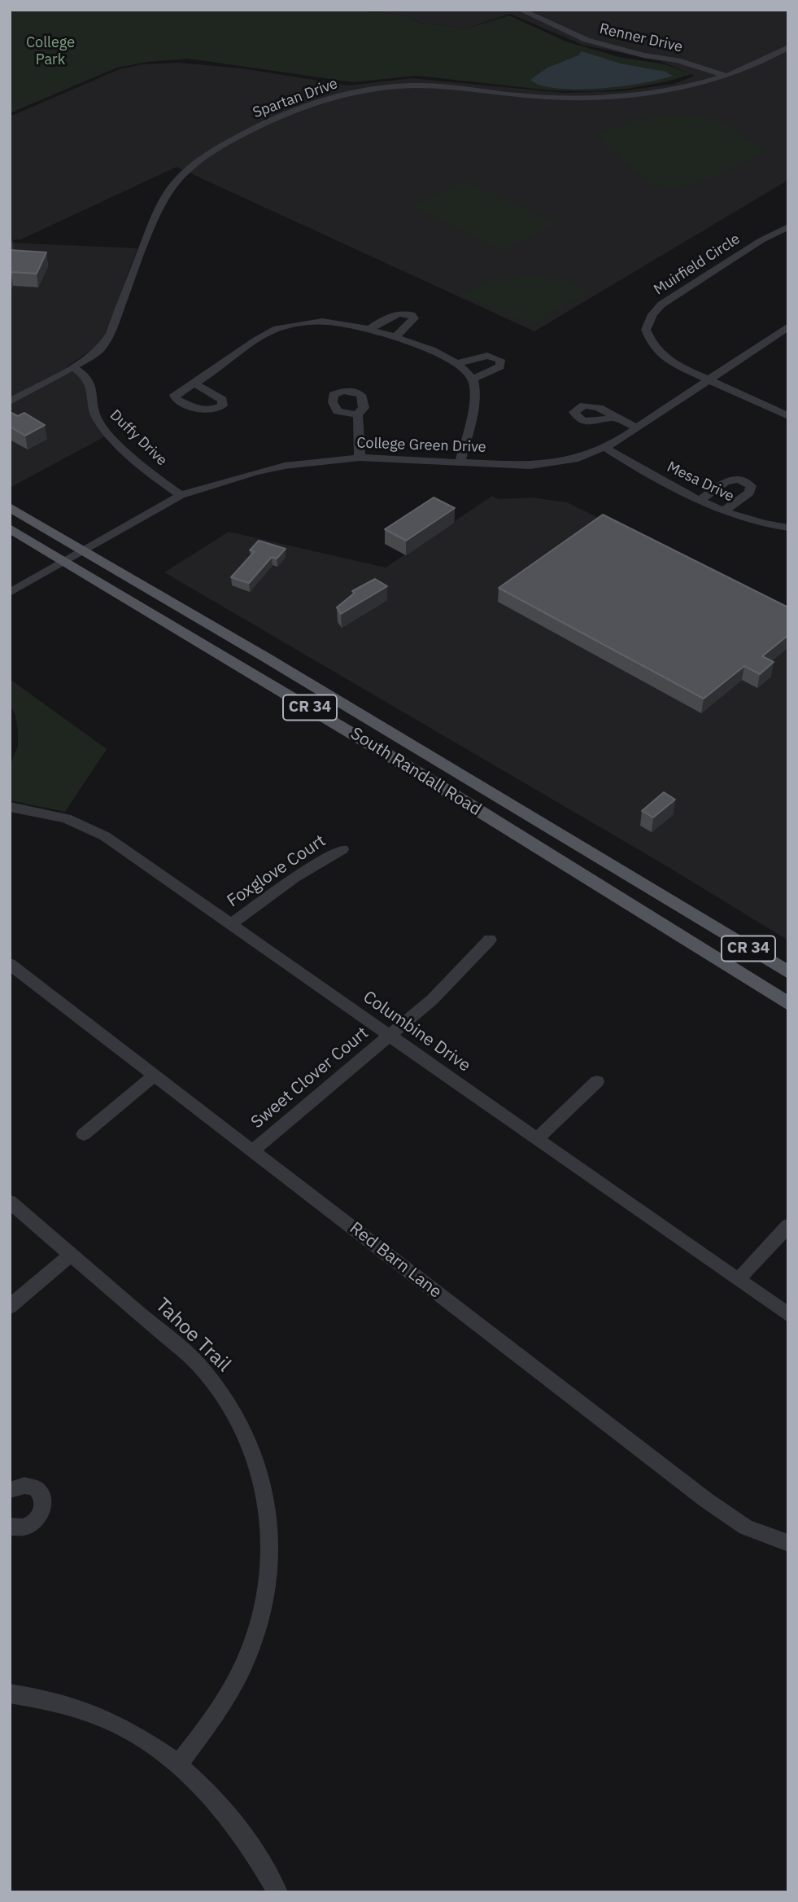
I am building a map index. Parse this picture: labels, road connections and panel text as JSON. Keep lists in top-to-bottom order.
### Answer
{
  "streets": {
    "main road": ["CR 34", "South Randall Road"],
    "street": [
      "Renner Drive",
      "Spartan Drive",
      "Muirfield Circle",
      "Duffy Drive",
      "College Green Drive",
      "Mesa Drive",
      "Foxglove Court",
      "Columbine Drive",
      "Sweet Clover Court",
      "Red Barn Lane",
      "Tahoe Trail"
    ]
  },
  "crossings": [
    ["Renner Drive", "Spartan Drive"],
    ["Spartan Drive", "Duffy Drive"],
    ["Muirfield Circle", "College Green Drive"],
    ["Duffy Drive", "College Green Drive"],
    ["College Green Drive", "Mesa Drive"],
    ["College Green Drive", "South Randall Road"],
    ["Foxglove Court", "Columbine Drive"],
    ["Columbine Drive", "Sweet Clover Court"],
    ["Sweet Clover Court", "Red Barn Lane"]
  ],
  "parks": ["College Park"]
}
